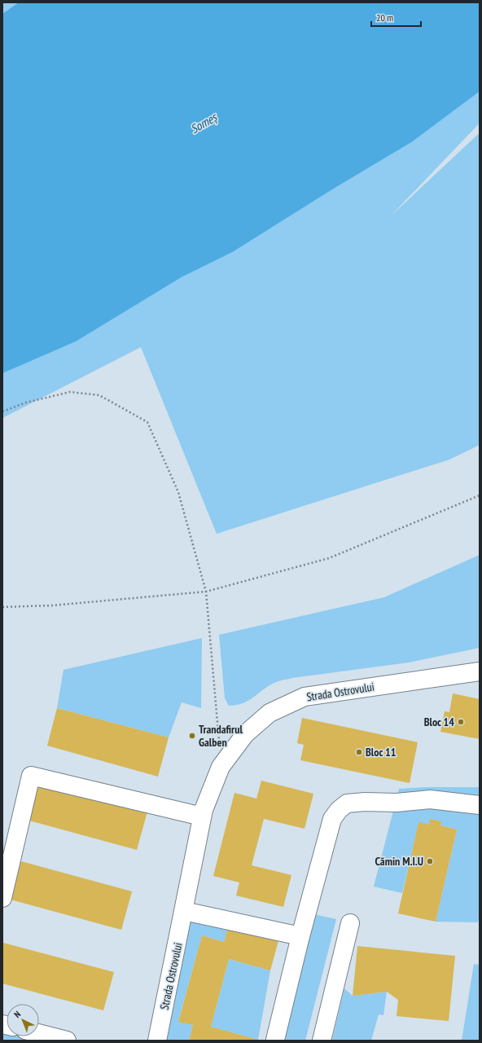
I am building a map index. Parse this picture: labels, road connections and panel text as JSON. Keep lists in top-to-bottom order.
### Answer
{
  "streets": {
    "street": ["Strada Ostrovului"]
  },
  "water": ["Someș"],
  "places": [
    "Bloc 14",
    "Trandafirul Galben",
    "Bloc 11",
    "Cămin M.I.U"
  ],
  "scale_bar": "20 m",
  "north": "top left"
}
